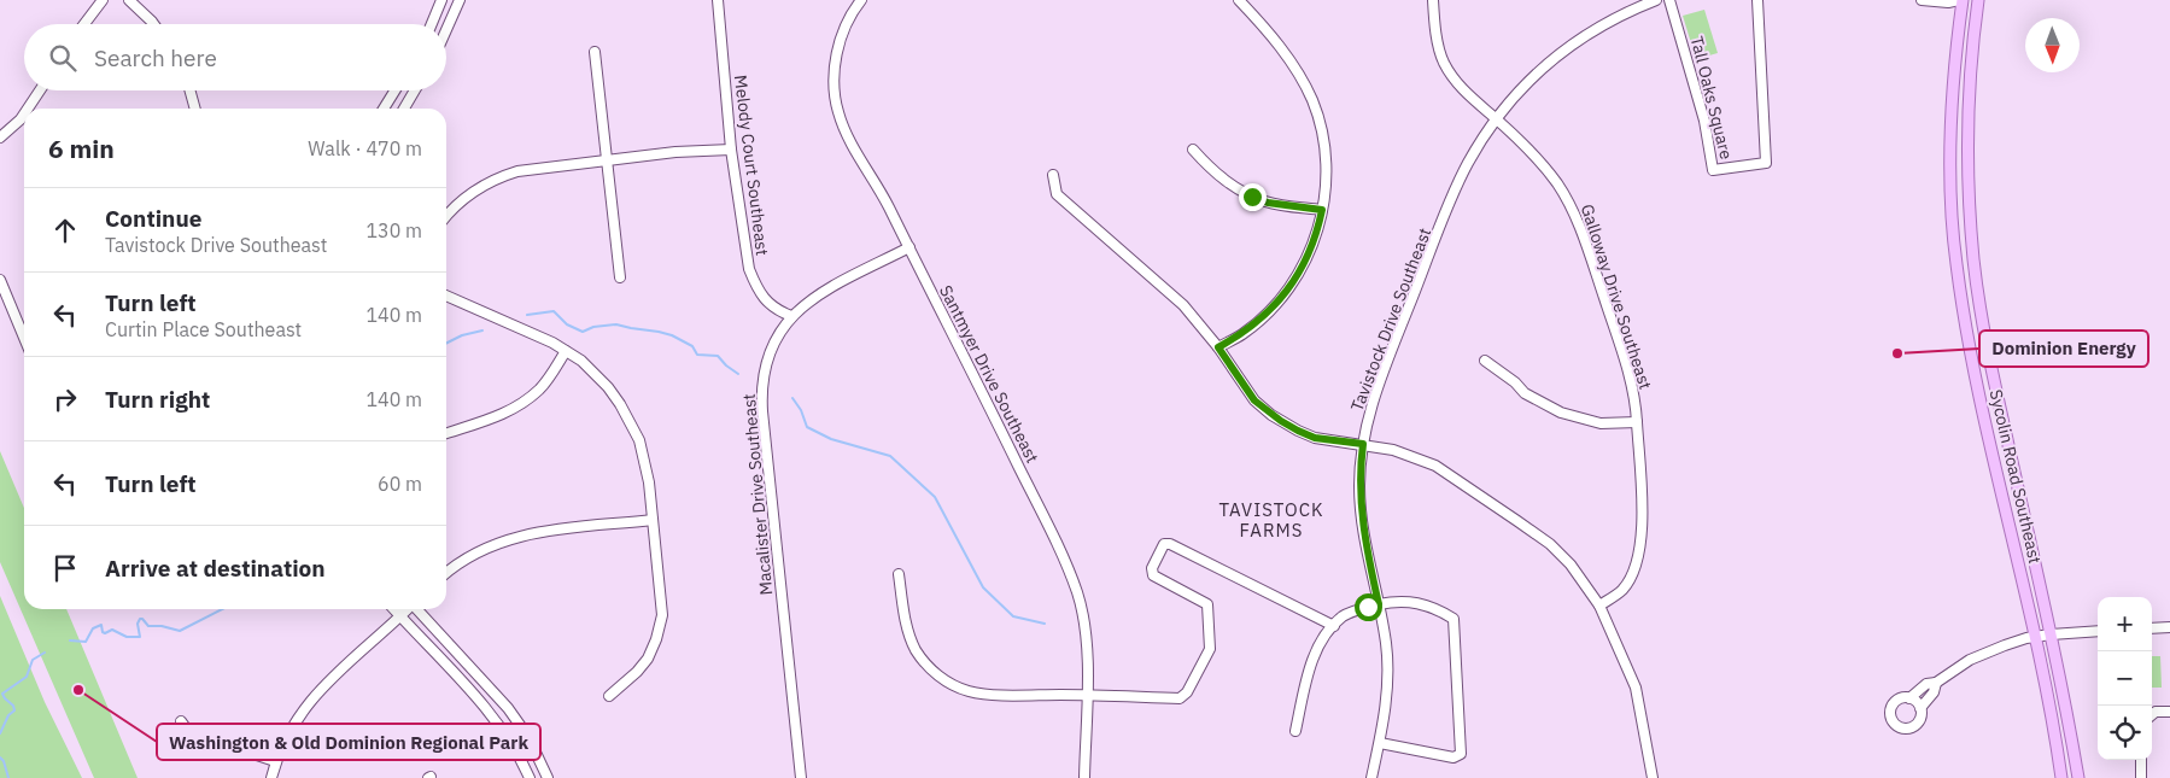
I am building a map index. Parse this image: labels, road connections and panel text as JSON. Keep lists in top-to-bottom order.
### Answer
{
  "streets": {
    "main road": ["Sycolin Road Southeast"],
    "street": [
      "Tall Oaks Square",
      "Melody Court Southeast",
      "Galloway Drive Southeast",
      "Tavistock Drive Southeast",
      "Santmyer Drive Southeast",
      "Macalister Drive Southeast"
    ]
  },
  "crossings": [
    ["Melody Court Southeast", "Macalister Drive Southeast"],
    ["Galloway Drive Southeast", "Tavistock Drive Southeast"],
    ["Santmyer Drive Southeast", "Macalister Drive Southeast"]
  ],
  "districts": ["TAVISTOCK FARMS"],
  "places": ["Dominion Energy", "Washington & Old Dominion Regional Park"],
  "north": "bottom",
  "page": {
    "search": "Search here",
    "heading": ["6 min", "Walk · 470 m"],
    "list": [
      ["Continue", "Tavistock Drive Southeast", "130 m"],
      ["Turn left", "Curtin Place Southeast", "140 m"],
      ["Turn right", "140 m"],
      ["Turn left", "60 m"],
      "Arrive at destination"
    ],
    "map_buttons": ["+", "−"]
  }
}
